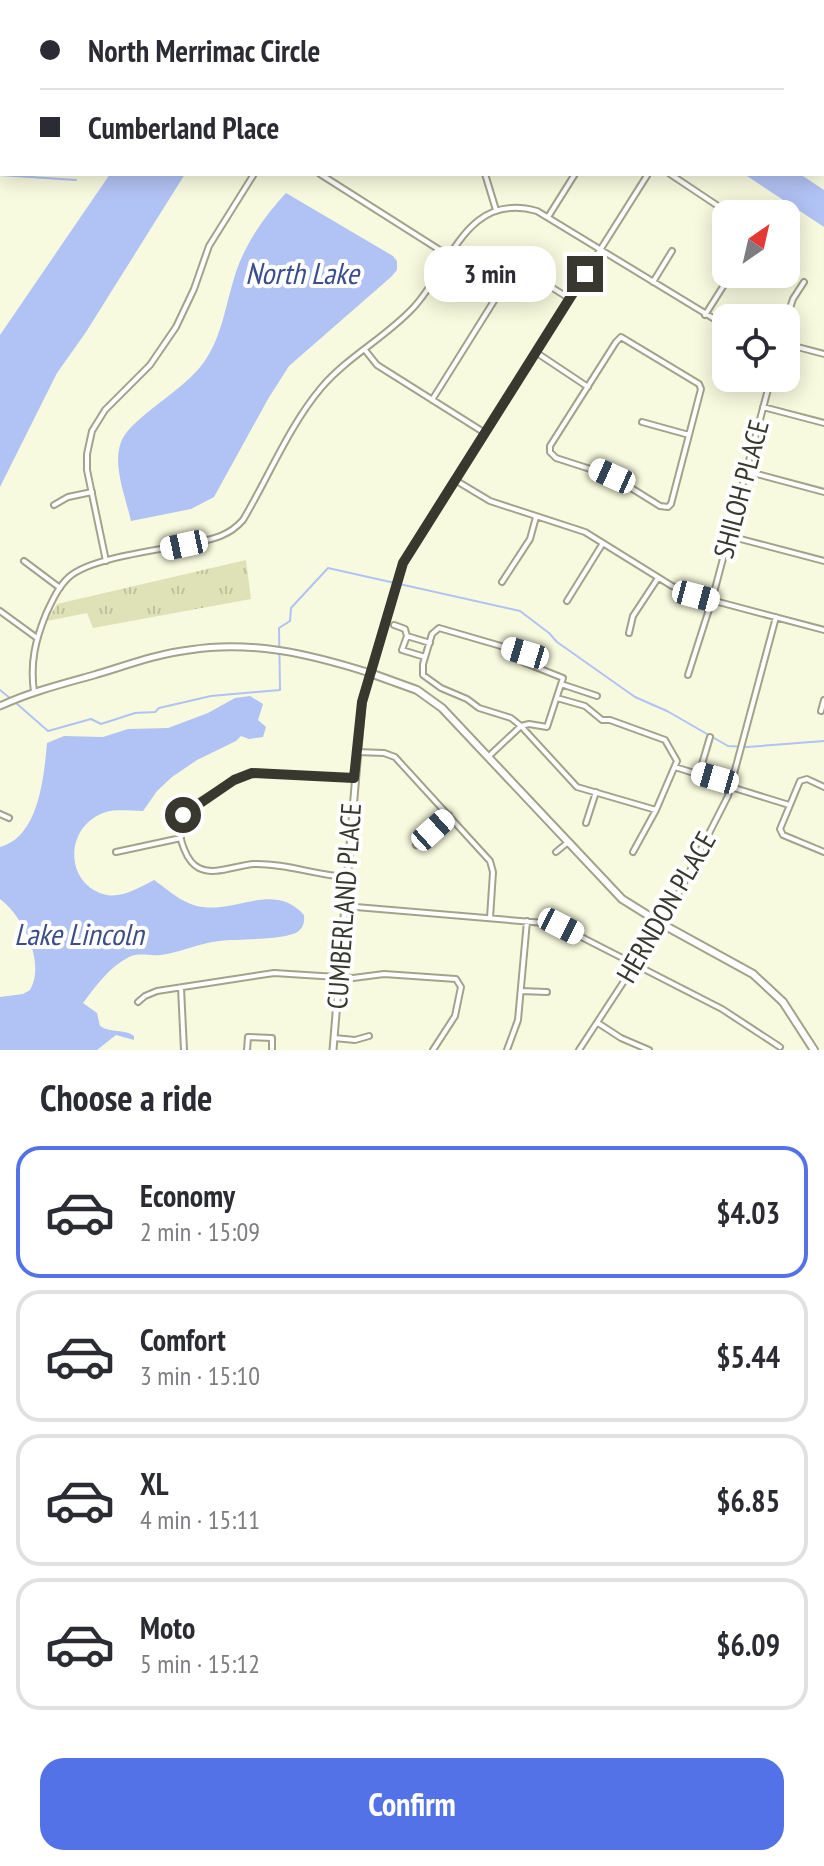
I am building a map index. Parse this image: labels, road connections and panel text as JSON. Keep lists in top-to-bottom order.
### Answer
{
  "streets": {
    "street": ["SHILOH PLACE", "CUMBERLAND PLACE", "HERNDON PLACE"]
  },
  "water": ["North Lake", "Lake Lincoln"],
  "north": "top right",
  "page": {
    "banner": ["North Merrimac Circle", "Cumberland Place"],
    "bubble": "3 min",
    "heading": "Choose a ride",
    "list": [
      {
        "name": "Economy",
        "note": "2 min · 15:09",
        "value": "$4.03"
      },
      {
        "name": "Comfort",
        "note": "3 min · 15:10",
        "value": "$5.44"
      },
      {
        "name": "XL",
        "note": "4 min · 15:11",
        "value": "$6.85"
      },
      {
        "name": "Moto",
        "note": "5 min · 15:12",
        "value": "$6.09"
      }
    ],
    "buttons": "Confirm"
  }
}
